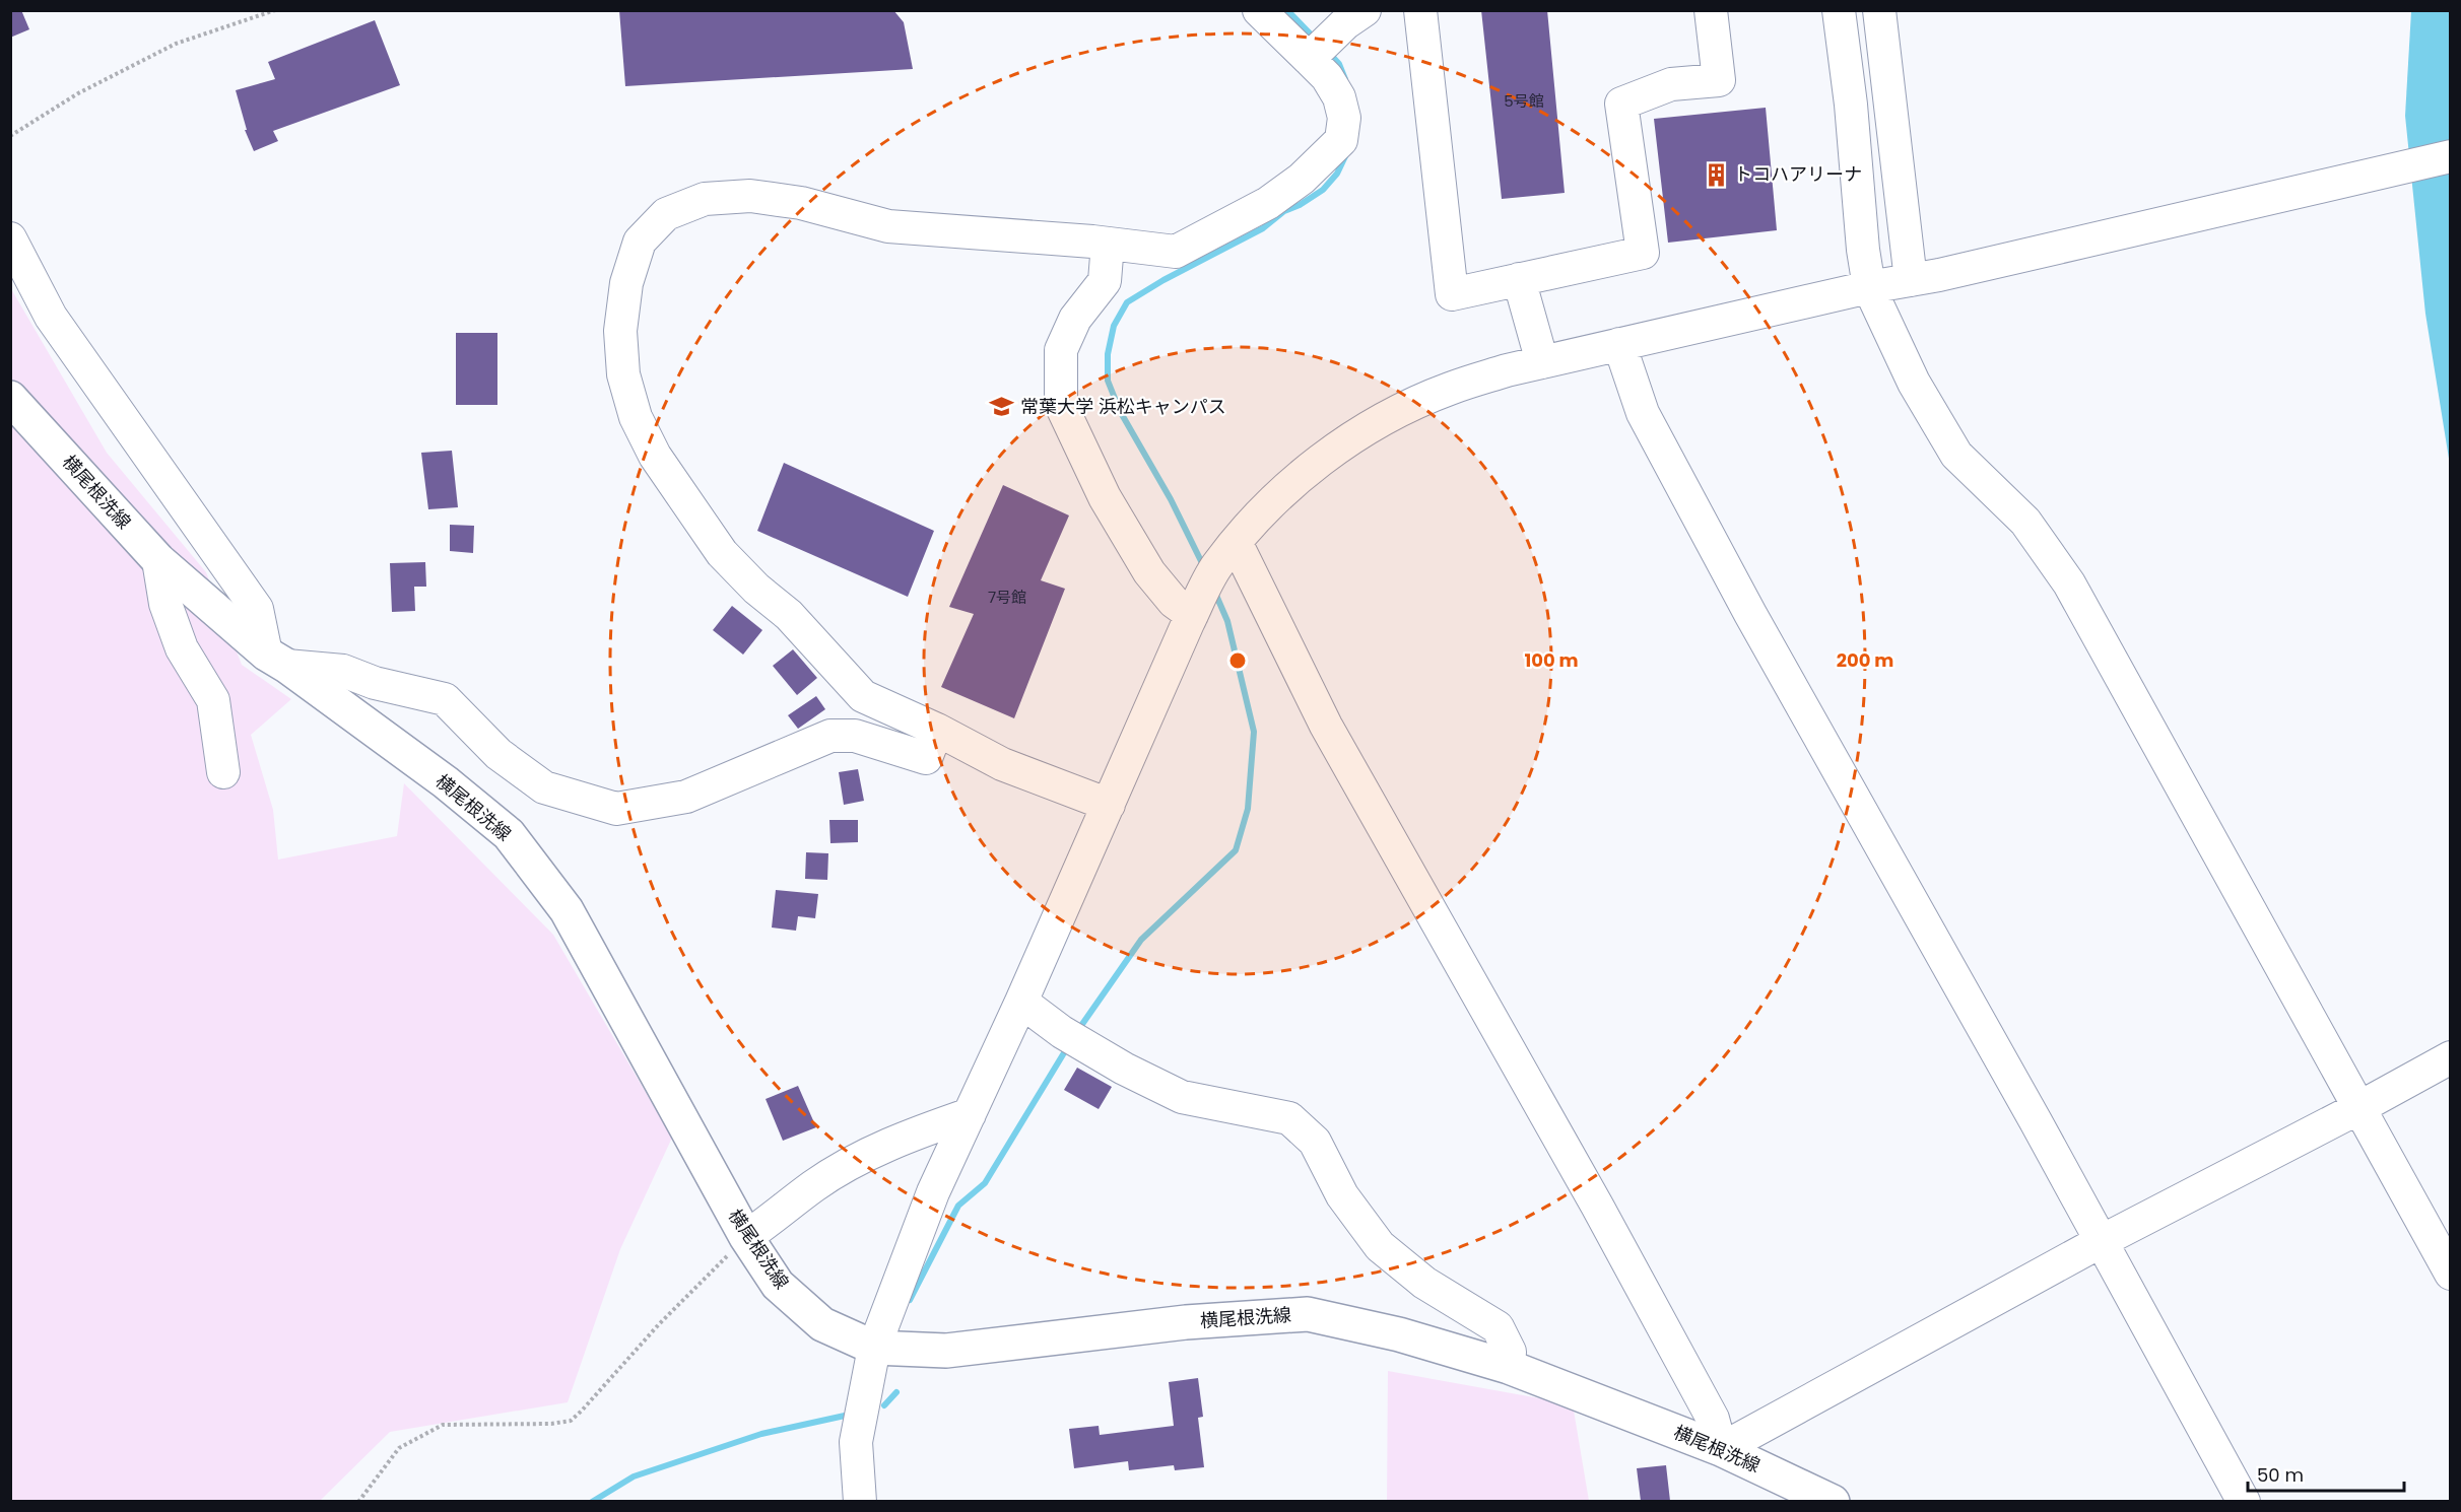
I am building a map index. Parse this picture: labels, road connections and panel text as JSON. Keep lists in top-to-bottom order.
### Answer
{
  "streets": {
    "main road": ["横尾根洗線"]
  },
  "places": {
    "building": ["トコハアリーナ"],
    "school or university": ["常葉大学 浜松キャンパス"]
  },
  "house_numbers": ["5号館", "7号館"],
  "scale_bar": "50 m",
  "rings": ["100 m", "200 m"]
}
